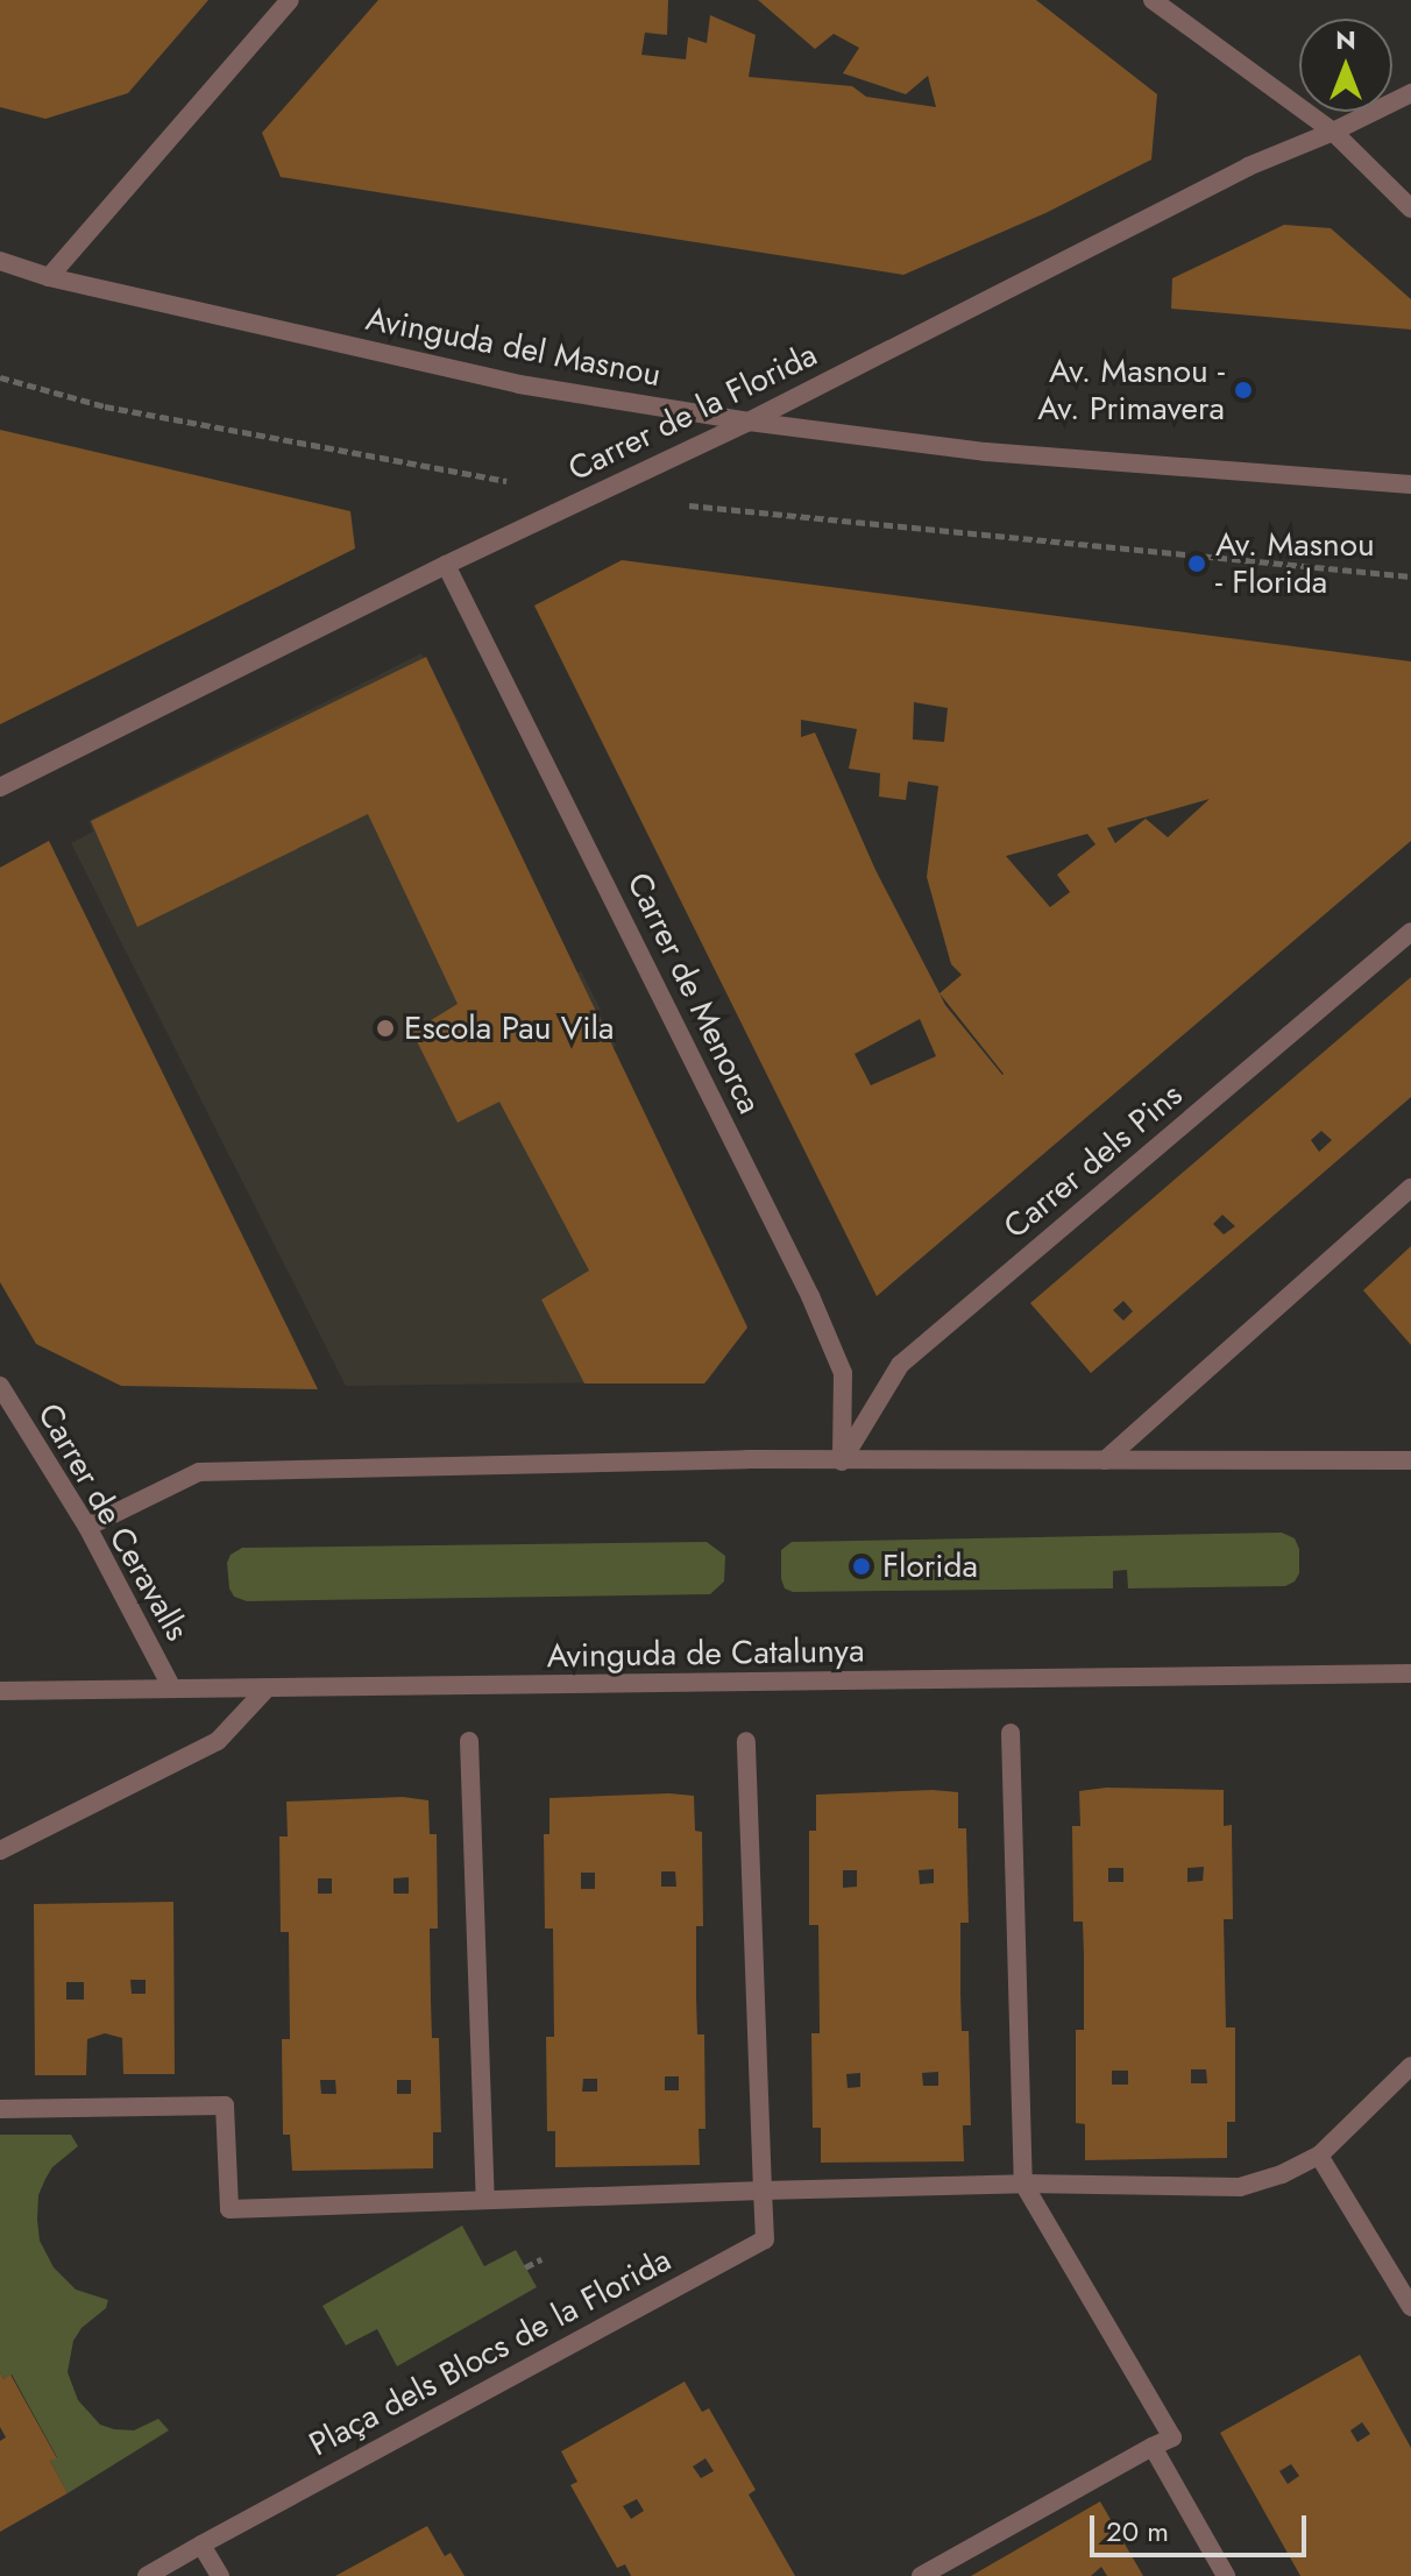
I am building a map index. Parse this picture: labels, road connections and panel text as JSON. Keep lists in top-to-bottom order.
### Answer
{
  "streets": {
    "street": [
      "Avinguda del Masnou",
      "Carrer de la Florida",
      "Carrer de Menorca",
      "Carrer dels Pins",
      "Carrer de Ceravalls",
      "Avinguda de Catalunya",
      "Plaça dels Blocs de la Florida"
    ]
  },
  "crossings": [
    ["Avinguda del Masnou", "Carrer de la Florida"],
    ["Carrer de la Florida", "Carrer de Menorca"],
    ["Carrer de Menorca", "Carrer dels Pins"],
    ["Carrer de Ceravalls", "Avinguda de Catalunya"]
  ],
  "places": [
    "Av. Masnou - Av. Primavera",
    "Av. Masnou - Florida",
    "Escola Pau Vila",
    "Florida"
  ],
  "scale_bar": "20 m",
  "north": "top"
}
